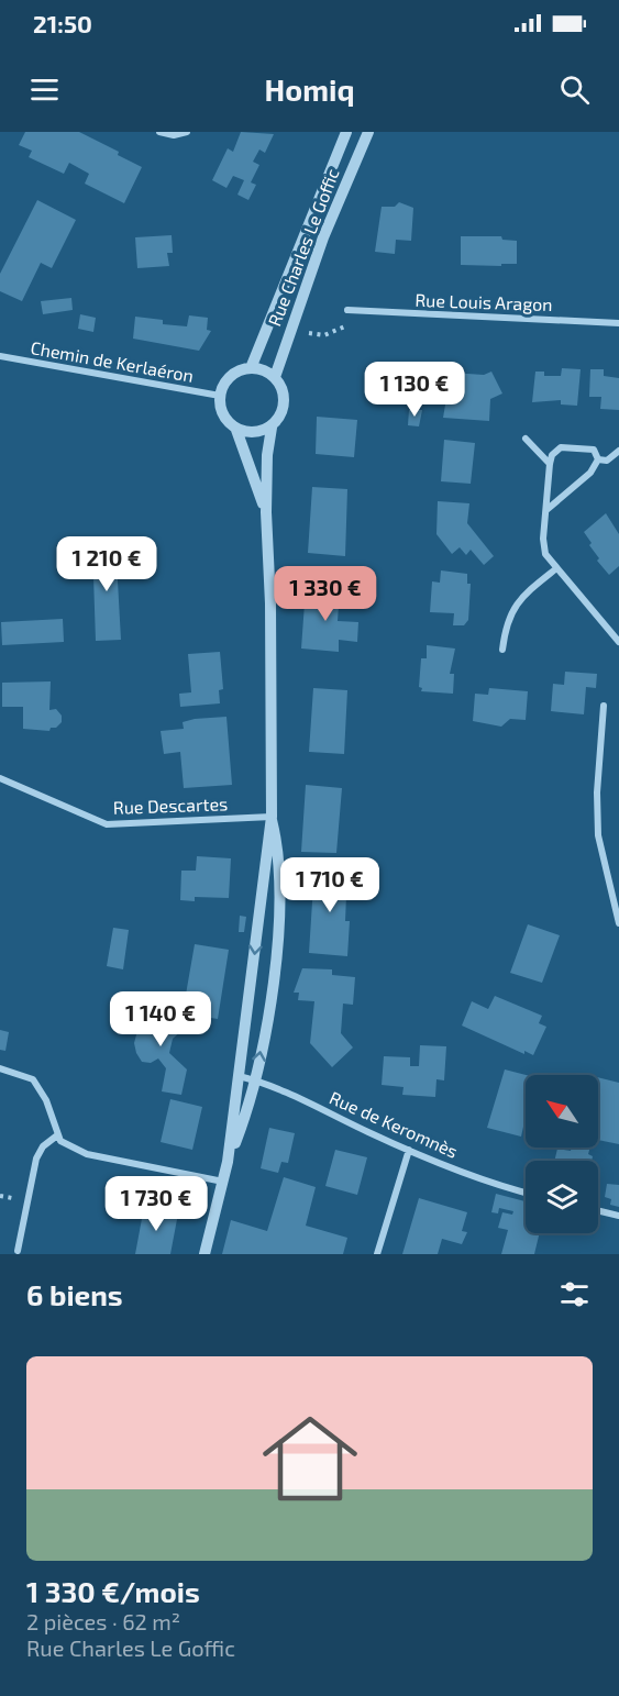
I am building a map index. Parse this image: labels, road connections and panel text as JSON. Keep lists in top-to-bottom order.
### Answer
{
  "streets": {
    "street": [
      "Rue Charles Le Goffic",
      "Rue Louis Aragon",
      "Chemin de Kerlaéron",
      "Rue Descartes",
      "Rue de Keromnès"
    ]
  },
  "crossings": [
    ["Rue Charles Le Goffic", "Chemin de Kerlaéron"]
  ],
  "north": "top left",
  "page": {
    "status": "21:50",
    "header": "Homiq",
    "price": [
      "1 130 €",
      "1 210 €",
      "1 330 €",
      "1 710 €",
      "1 140 €",
      "1 730 €"
    ],
    "heading": "6 biens",
    "list": [
      {
        "name": "1 330 €/mois",
        "note": "2 pièces · 62 m² · Rue Charles Le Goffic"
      }
    ]
  }
}
